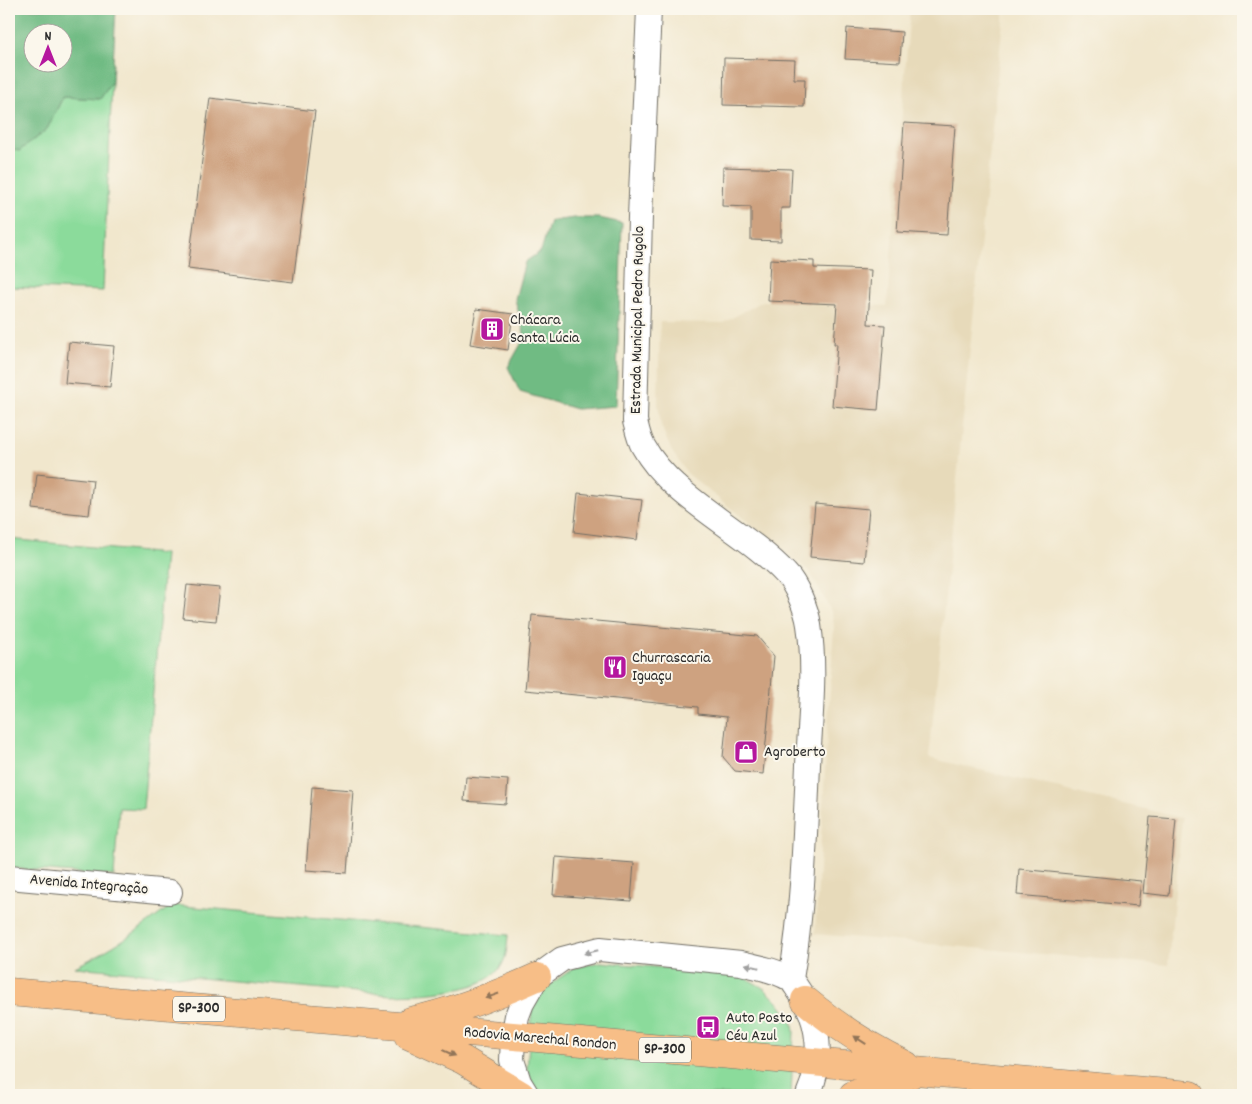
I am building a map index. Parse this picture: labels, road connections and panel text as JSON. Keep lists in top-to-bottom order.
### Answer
{
  "streets": {
    "main road": ["SP-300", "Rodovia Marechal Rondon"],
    "street": ["Estrada Municipal Pedro Rugolo", "Avenida Integração"]
  },
  "places": {
    "building": ["Chácara Santa Lúcia"],
    "restaurant": ["Churrascaria Iguaçu"],
    "shop": ["Agroberto"],
    "bus stop": ["Auto Posto Céu Azul"]
  },
  "north": "top"
}
